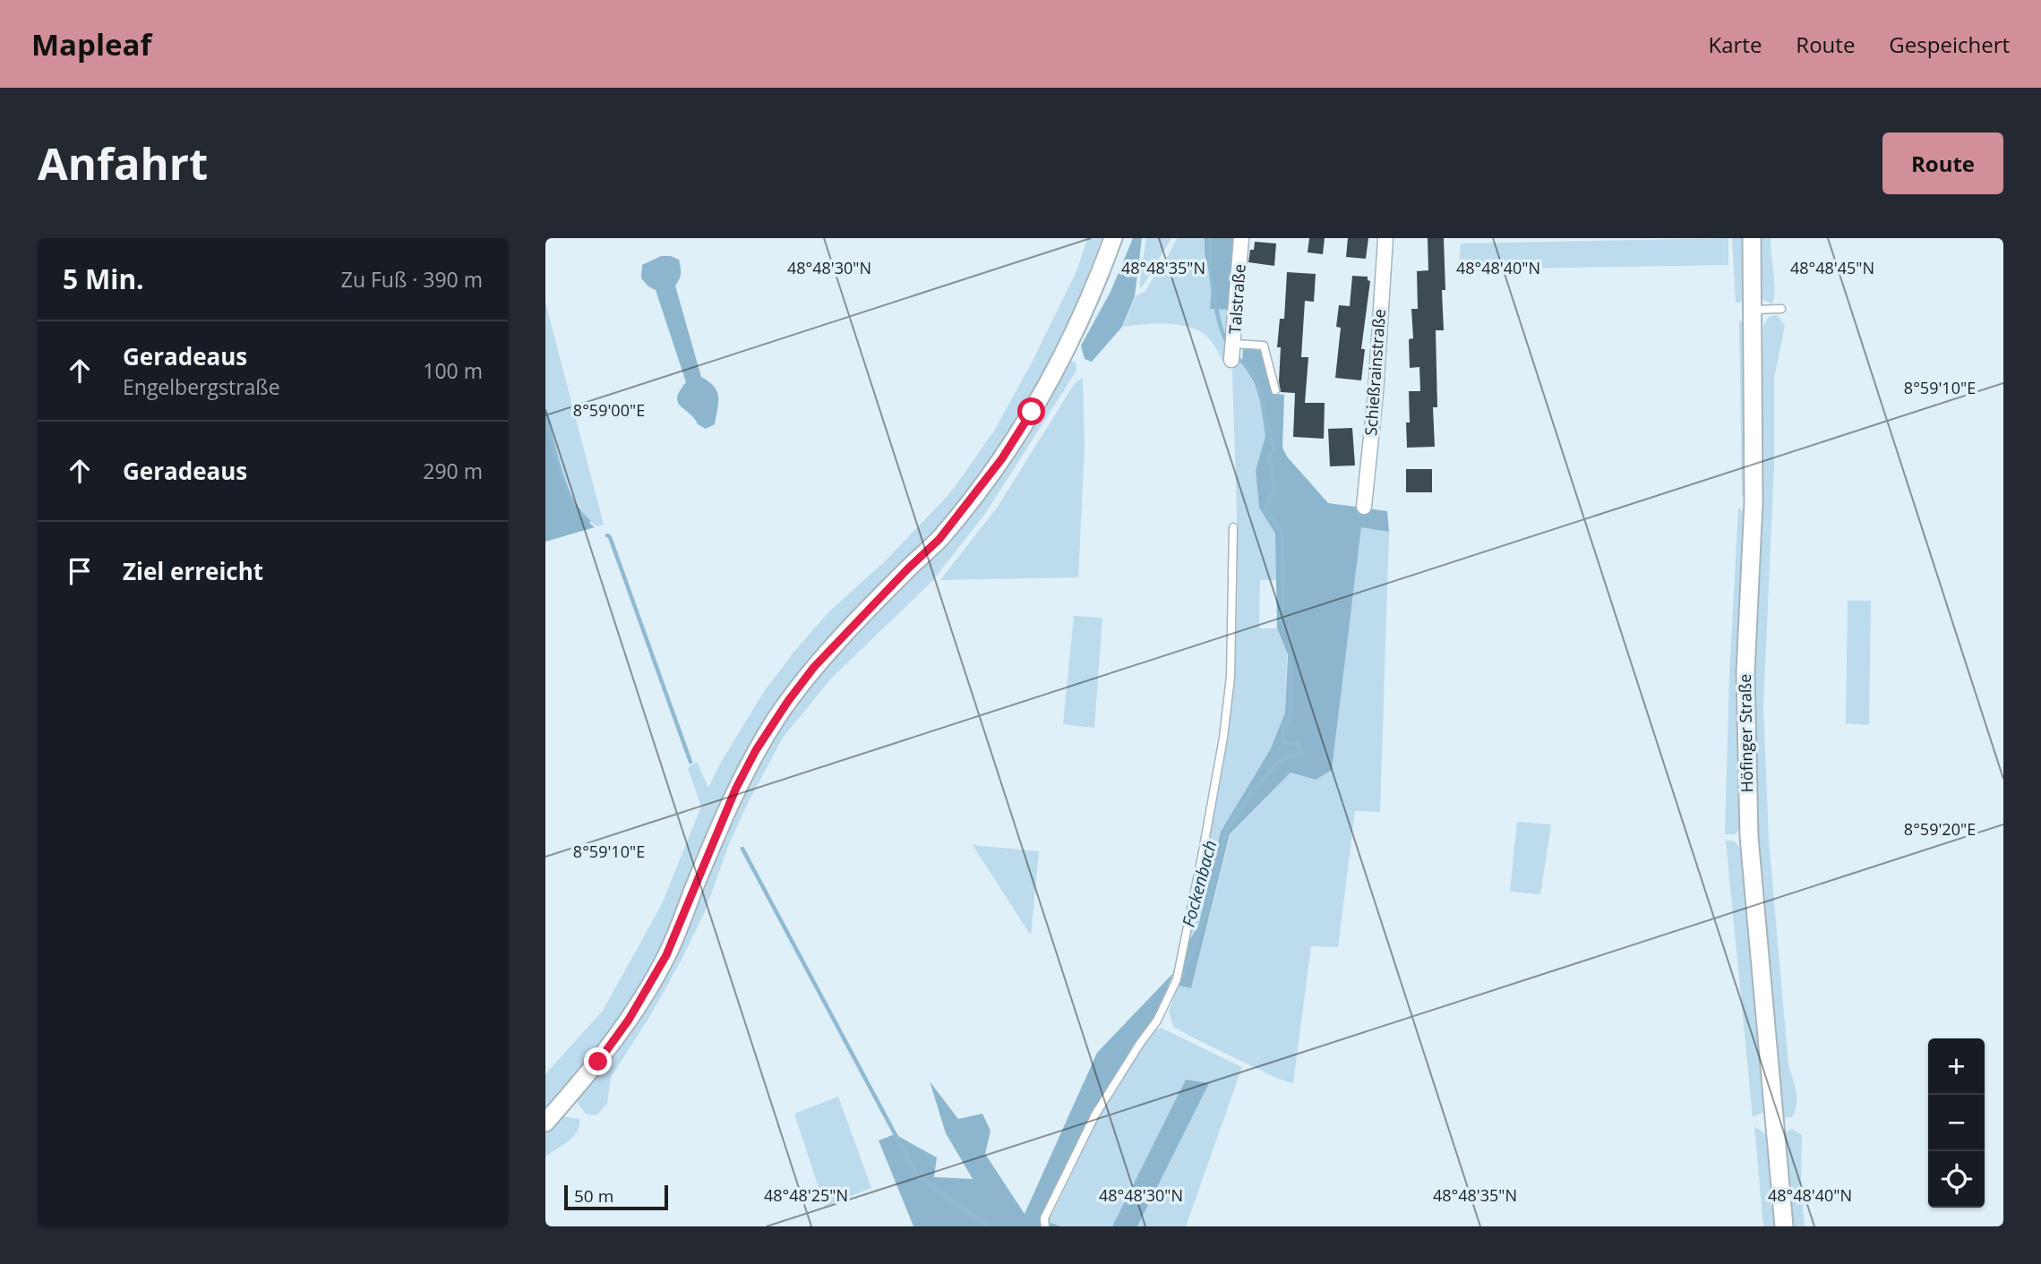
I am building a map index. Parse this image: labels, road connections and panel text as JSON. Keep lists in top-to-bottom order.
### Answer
{
  "streets": {
    "street": ["Talstraße", "Schießrainstraße", "Höfinger Straße"]
  },
  "water": ["Fockenbach"],
  "scale_bar": "50 m",
  "page": {
    "header": "Mapleaf",
    "nav": ["Karte", "Route", "Gespeichert"],
    "buttons": "Route",
    "title": "Anfahrt",
    "heading": ["5 Min.", "Zu Fuß · 390 m"],
    "list": [
      ["Geradeaus", "Engelbergstraße", "100 m"],
      ["Geradeaus", "290 m"],
      "Ziel erreicht"
    ],
    "map_buttons": ["+", "−"],
    "scale": "50 m"
  },
  "coordinates": [
    "48°48'30\"N",
    "48°48'35\"N",
    "48°48'40\"N",
    "48°48'45\"N",
    "8°59'10\"E",
    "8°59'00\"E",
    "8°59'20\"E",
    "48°48'25\"N"
  ]
}
